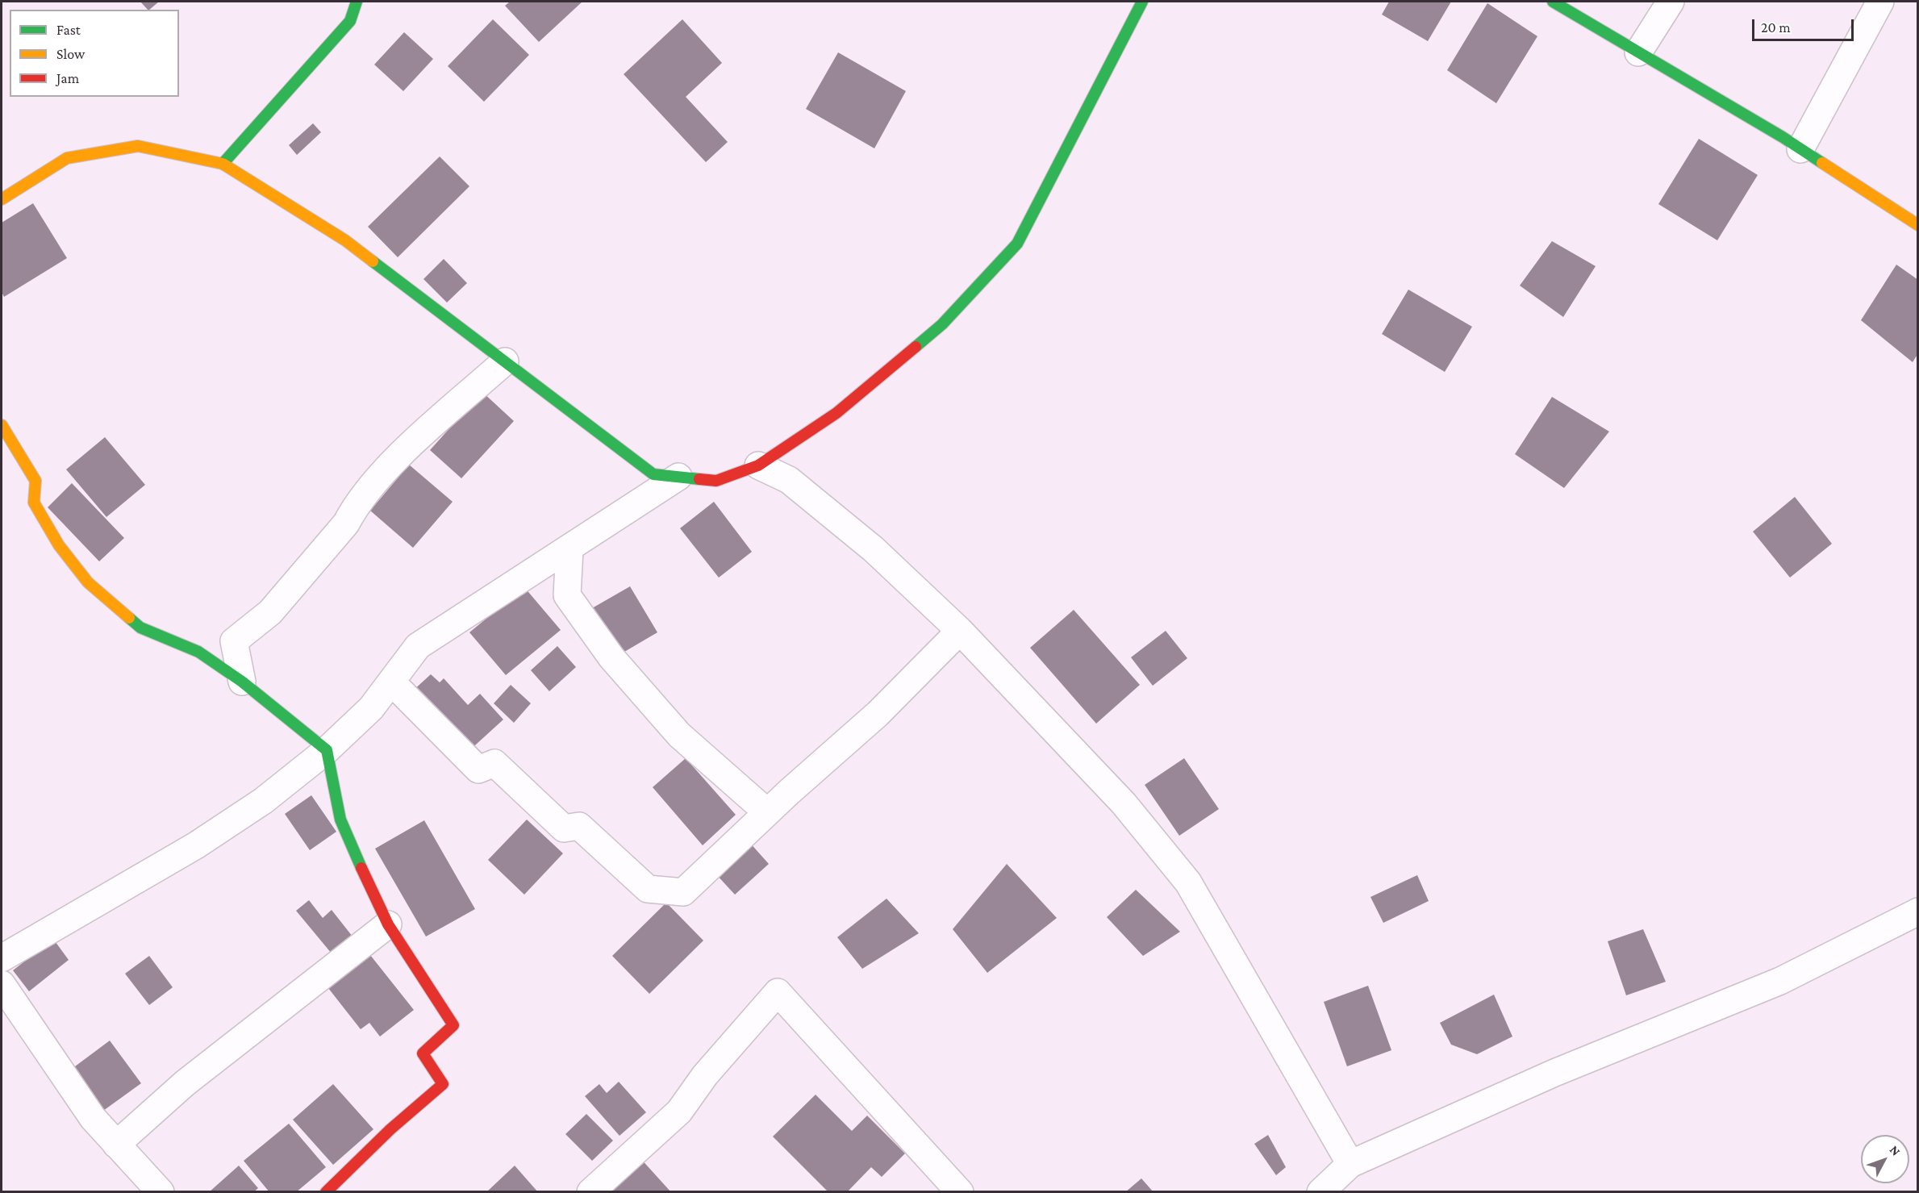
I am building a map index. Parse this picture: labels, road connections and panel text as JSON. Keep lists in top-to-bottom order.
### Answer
{
  "legend": ["Fast", "Slow", "Jam"],
  "scale_bar": "20 m",
  "north": "top right"
}
